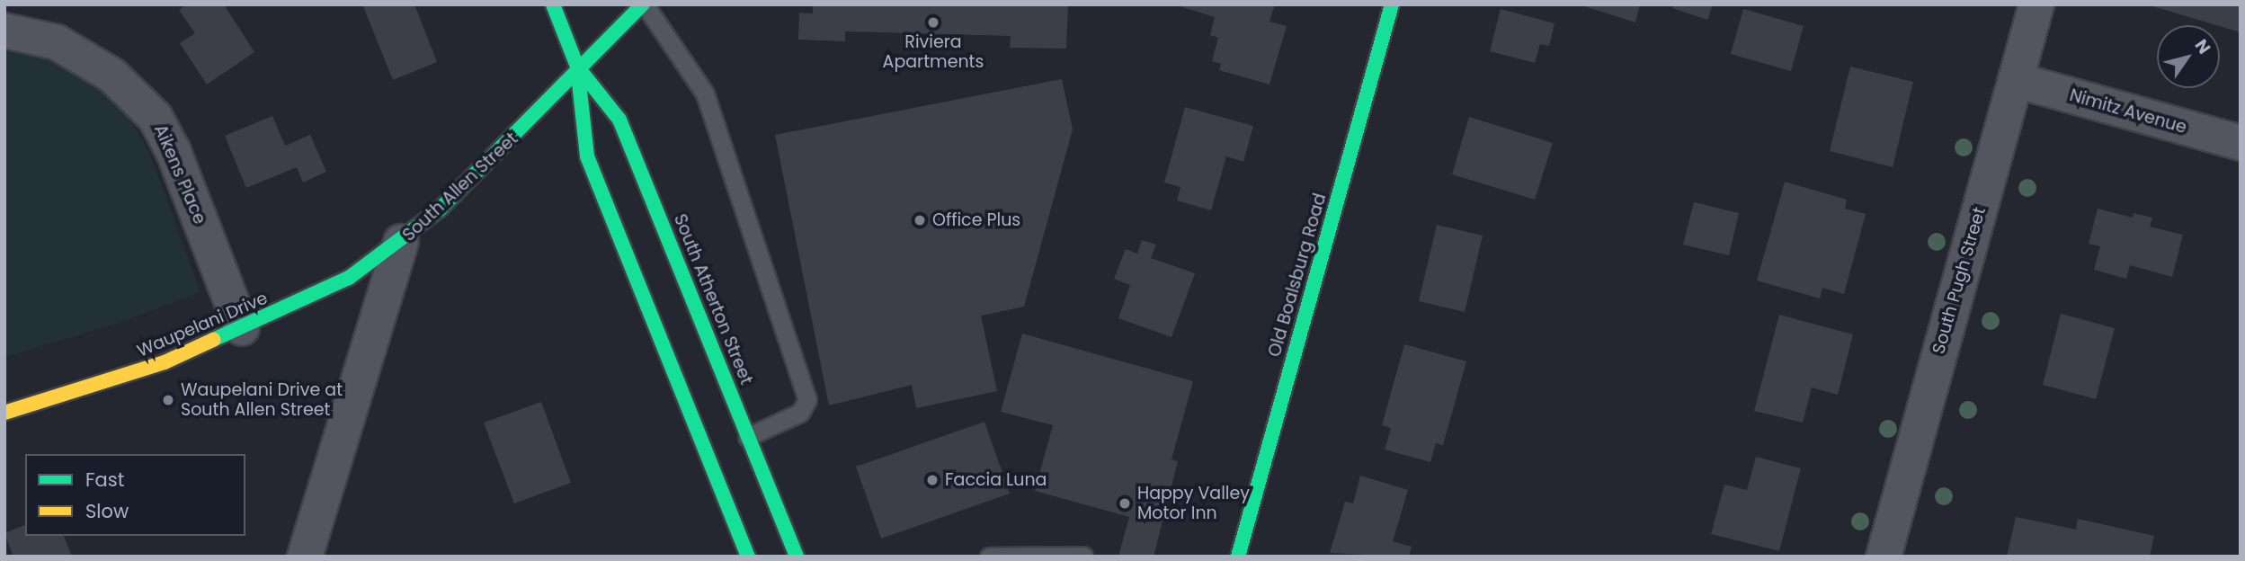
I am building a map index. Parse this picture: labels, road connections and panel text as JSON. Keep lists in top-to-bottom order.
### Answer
{
  "streets": {
    "street": [
      "Nimitz Avenue",
      "Aikens Place",
      "South Allen Street",
      "Old Boalsburg Road",
      "South Pugh Street",
      "South Atherton Street",
      "Waupelani Drive"
    ]
  },
  "crossings": [
    ["Nimitz Avenue", "South Pugh Street"],
    ["Aikens Place", "Waupelani Drive"],
    ["South Allen Street", "South Atherton Street"],
    ["South Allen Street", "Waupelani Drive"]
  ],
  "places": [
    "Riviera Apartments",
    "Office Plus",
    "Waupelani Drive at South Allen Street",
    "Faccia Luna",
    "Happy Valley Motor Inn"
  ],
  "legend": ["Fast", "Slow"],
  "north": "top right"
}
